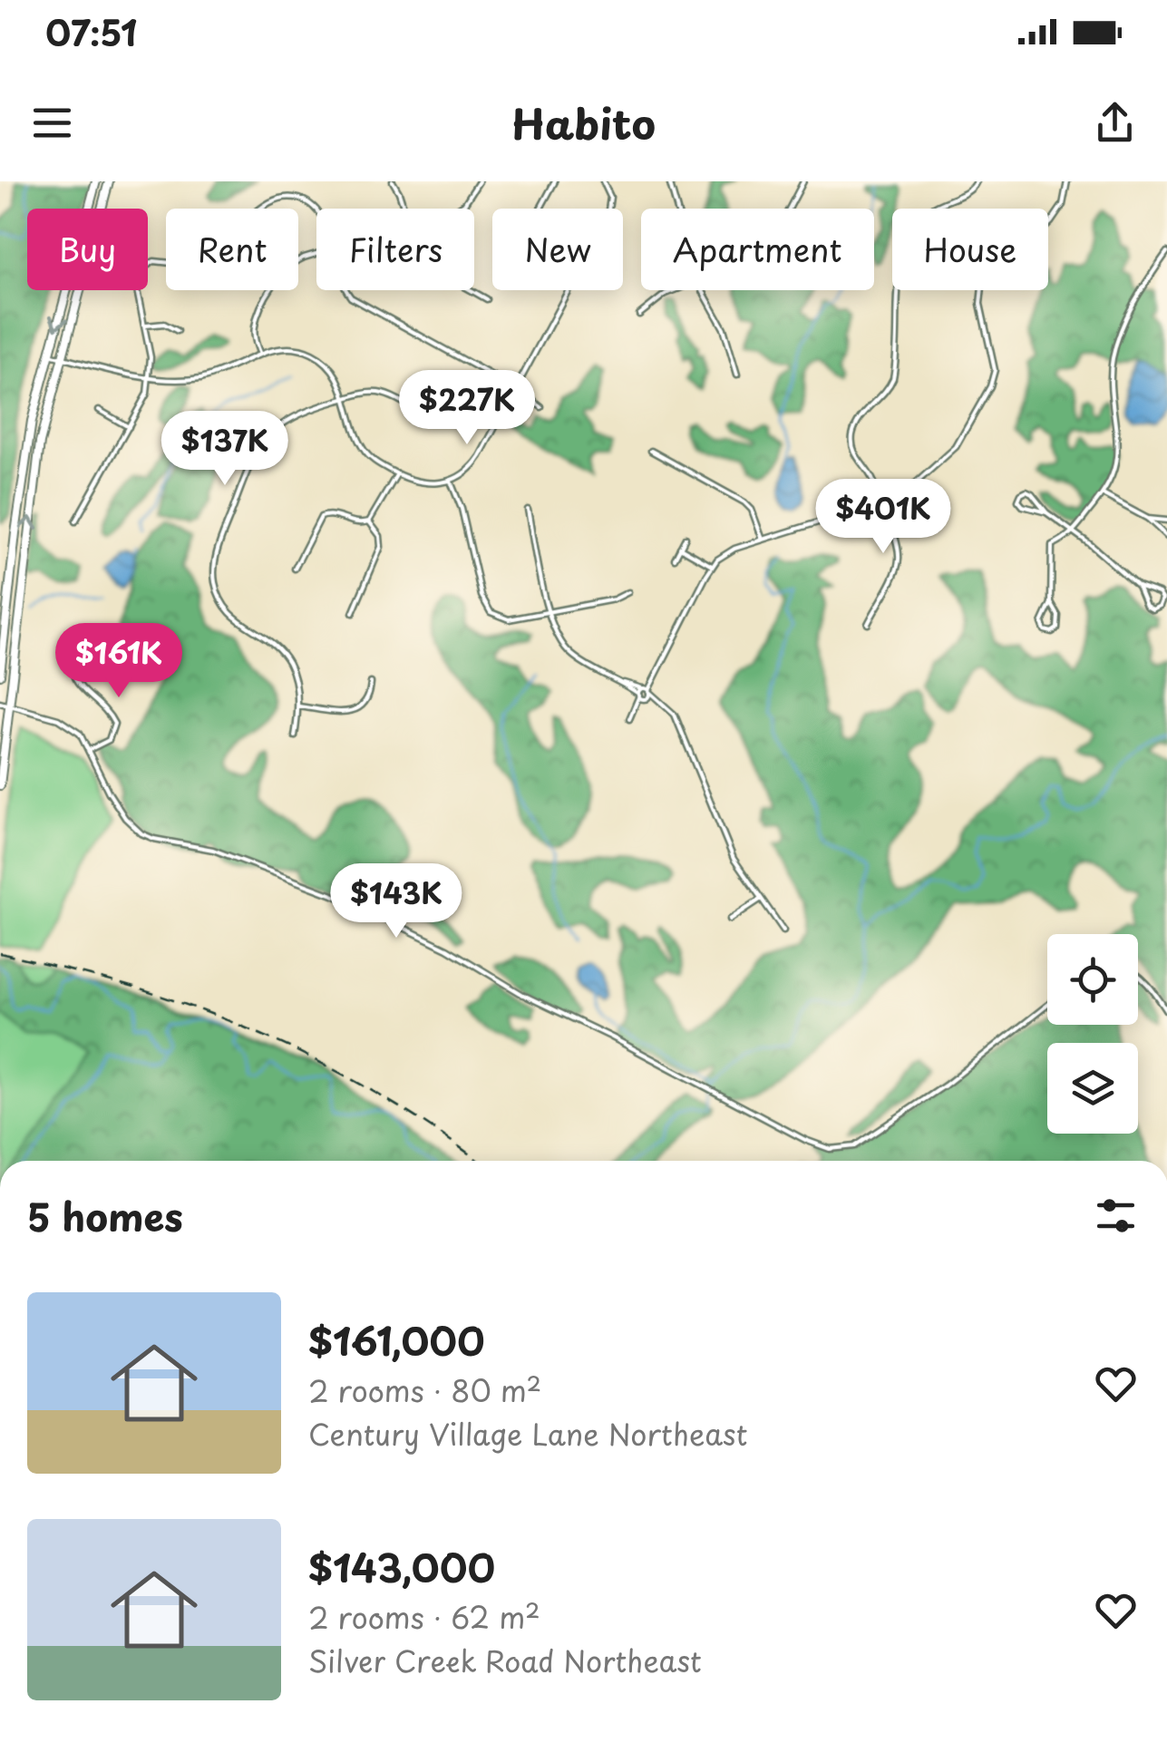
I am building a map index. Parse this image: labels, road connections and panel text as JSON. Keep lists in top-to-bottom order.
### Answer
{
  "page": {
    "status": "07:51",
    "header": "Habito",
    "chip": [
      "Buy",
      "Rent",
      "Filters",
      "New",
      "Apartment",
      "House"
    ],
    "price": [
      "$227K",
      "$137K",
      "$401K",
      "$161K",
      "$143K"
    ],
    "heading": "5 homes",
    "list": [
      {
        "name": "$161,000",
        "note": "2 rooms · 80 m² · Century Village Lane Northeast"
      },
      {
        "name": "$143,000",
        "note": "2 rooms · 62 m² · Silver Creek Road Northeast"
      }
    ]
  }
}
